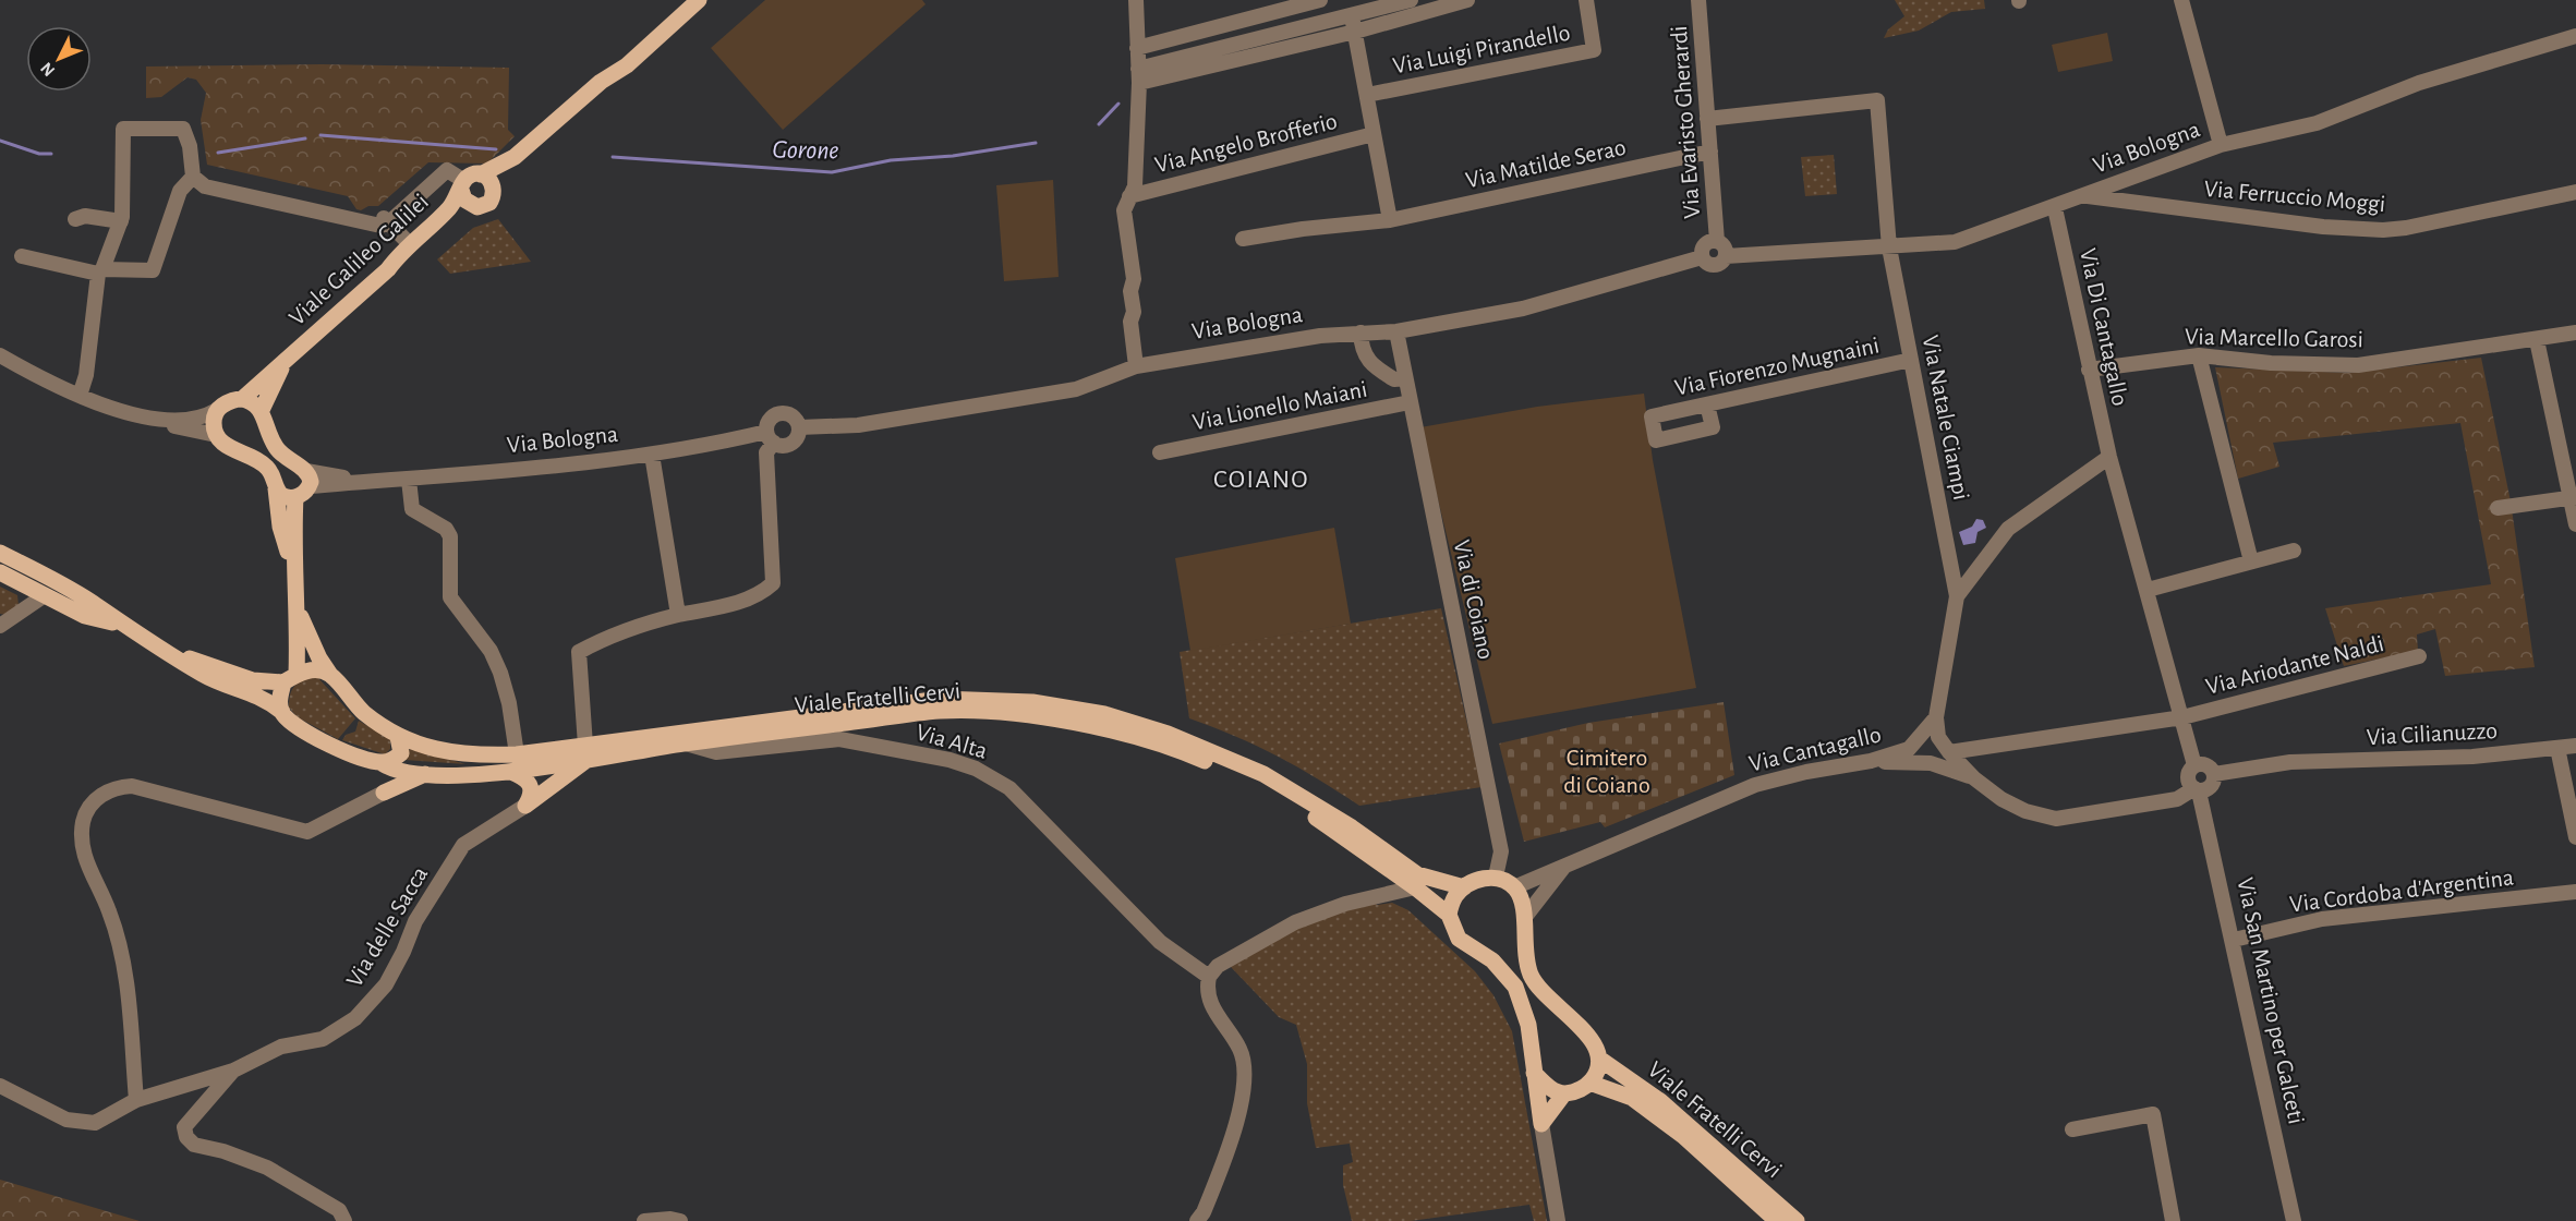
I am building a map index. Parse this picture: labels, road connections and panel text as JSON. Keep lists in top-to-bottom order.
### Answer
{
  "streets": {
    "main road": ["Viale Galileo Galilei", "Viale Fratelli Cervi"],
    "street": [
      "Via Luigi Pirandello",
      "Via Evaristo Gherardi",
      "Via Angelo Brofferio",
      "Via Bologna",
      "Via Matilde Serao",
      "Via Ferruccio Moggi",
      "Via Di Cantagallo",
      "Via Marcello Garosi",
      "Via Fiorenzo Mugnaini",
      "Via Lionello Maiani",
      "Via Natale Ciampi",
      "Via di Coiano",
      "Via Ariodante Naldi",
      "Via Cilianuzzo",
      "Via Alta",
      "Via Cantagallo",
      "Via Cordoba d'Argentina",
      "Via delle Sacca",
      "Via San Martino per Galceti"
    ]
  },
  "crossings": [
    ["Via Evaristo Gherardi", "Via Bologna"],
    ["Via Evaristo Gherardi", "Via Matilde Serao"],
    ["Via Evaristo Gherardi", "Via Natale Ciampi"],
    ["Via Bologna", "Via Ferruccio Moggi"],
    ["Via Bologna", "Via Di Cantagallo"],
    ["Via Bologna", "Via Natale Ciampi"],
    ["Via Bologna", "Via di Coiano"],
    ["Via Di Cantagallo", "Via Marcello Garosi"],
    ["Via Di Cantagallo", "Via Cantagallo"],
    ["Via Fiorenzo Mugnaini", "Via Natale Ciampi"],
    ["Via Lionello Maiani", "Via di Coiano"],
    ["Via Natale Ciampi", "Via Cantagallo"],
    ["Via Ariodante Naldi", "Via Cilianuzzo"],
    ["Viale Fratelli Cervi", "Via Alta"],
    ["Viale Fratelli Cervi", "Via Cantagallo"],
    ["Via Cilianuzzo", "Via Cantagallo"],
    ["Via Cilianuzzo", "Via San Martino per Galceti"],
    ["Via Cordoba d'Argentina", "Via San Martino per Galceti"]
  ],
  "districts": ["COIANO"],
  "water": ["Gorone"],
  "parks": ["Cimitero di Coiano"],
  "north": "bottom left"
}
